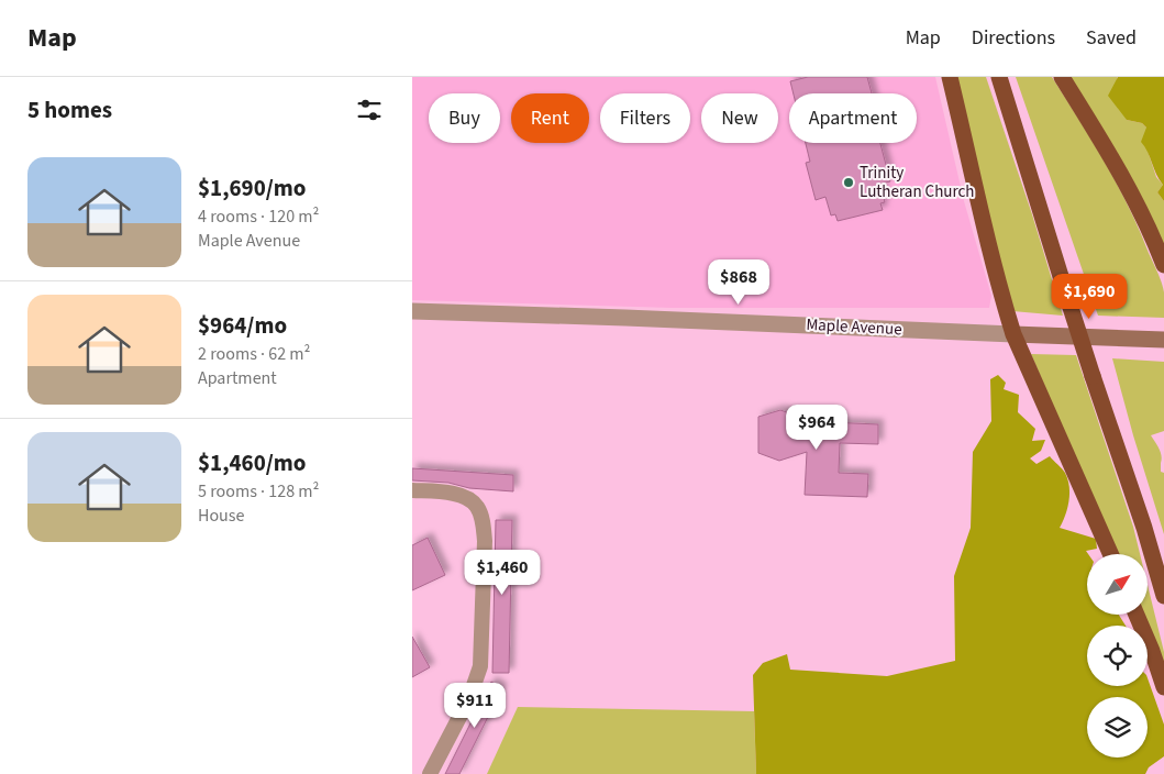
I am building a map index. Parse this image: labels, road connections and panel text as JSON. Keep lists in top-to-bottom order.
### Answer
{
  "streets": {
    "main road": ["Maple Avenue"]
  },
  "places": ["Trinity Lutheran Church"],
  "north": "top right",
  "page": {
    "header": "Map",
    "nav": ["Map", "Directions", "Saved"],
    "heading": "5 homes",
    "chip": [
      "Buy",
      "Rent",
      "Filters",
      "New",
      "Apartment"
    ],
    "list": [
      {
        "name": "$1,690/mo",
        "note": "4 rooms · 120 m² · Maple Avenue"
      },
      {
        "name": "$964/mo",
        "note": "2 rooms · 62 m² · Apartment"
      },
      {
        "name": "$1,460/mo",
        "note": "5 rooms · 128 m² · House"
      }
    ],
    "price": [
      "$868",
      "$1,690",
      "$964",
      "$1,460",
      "$911"
    ]
  }
}
